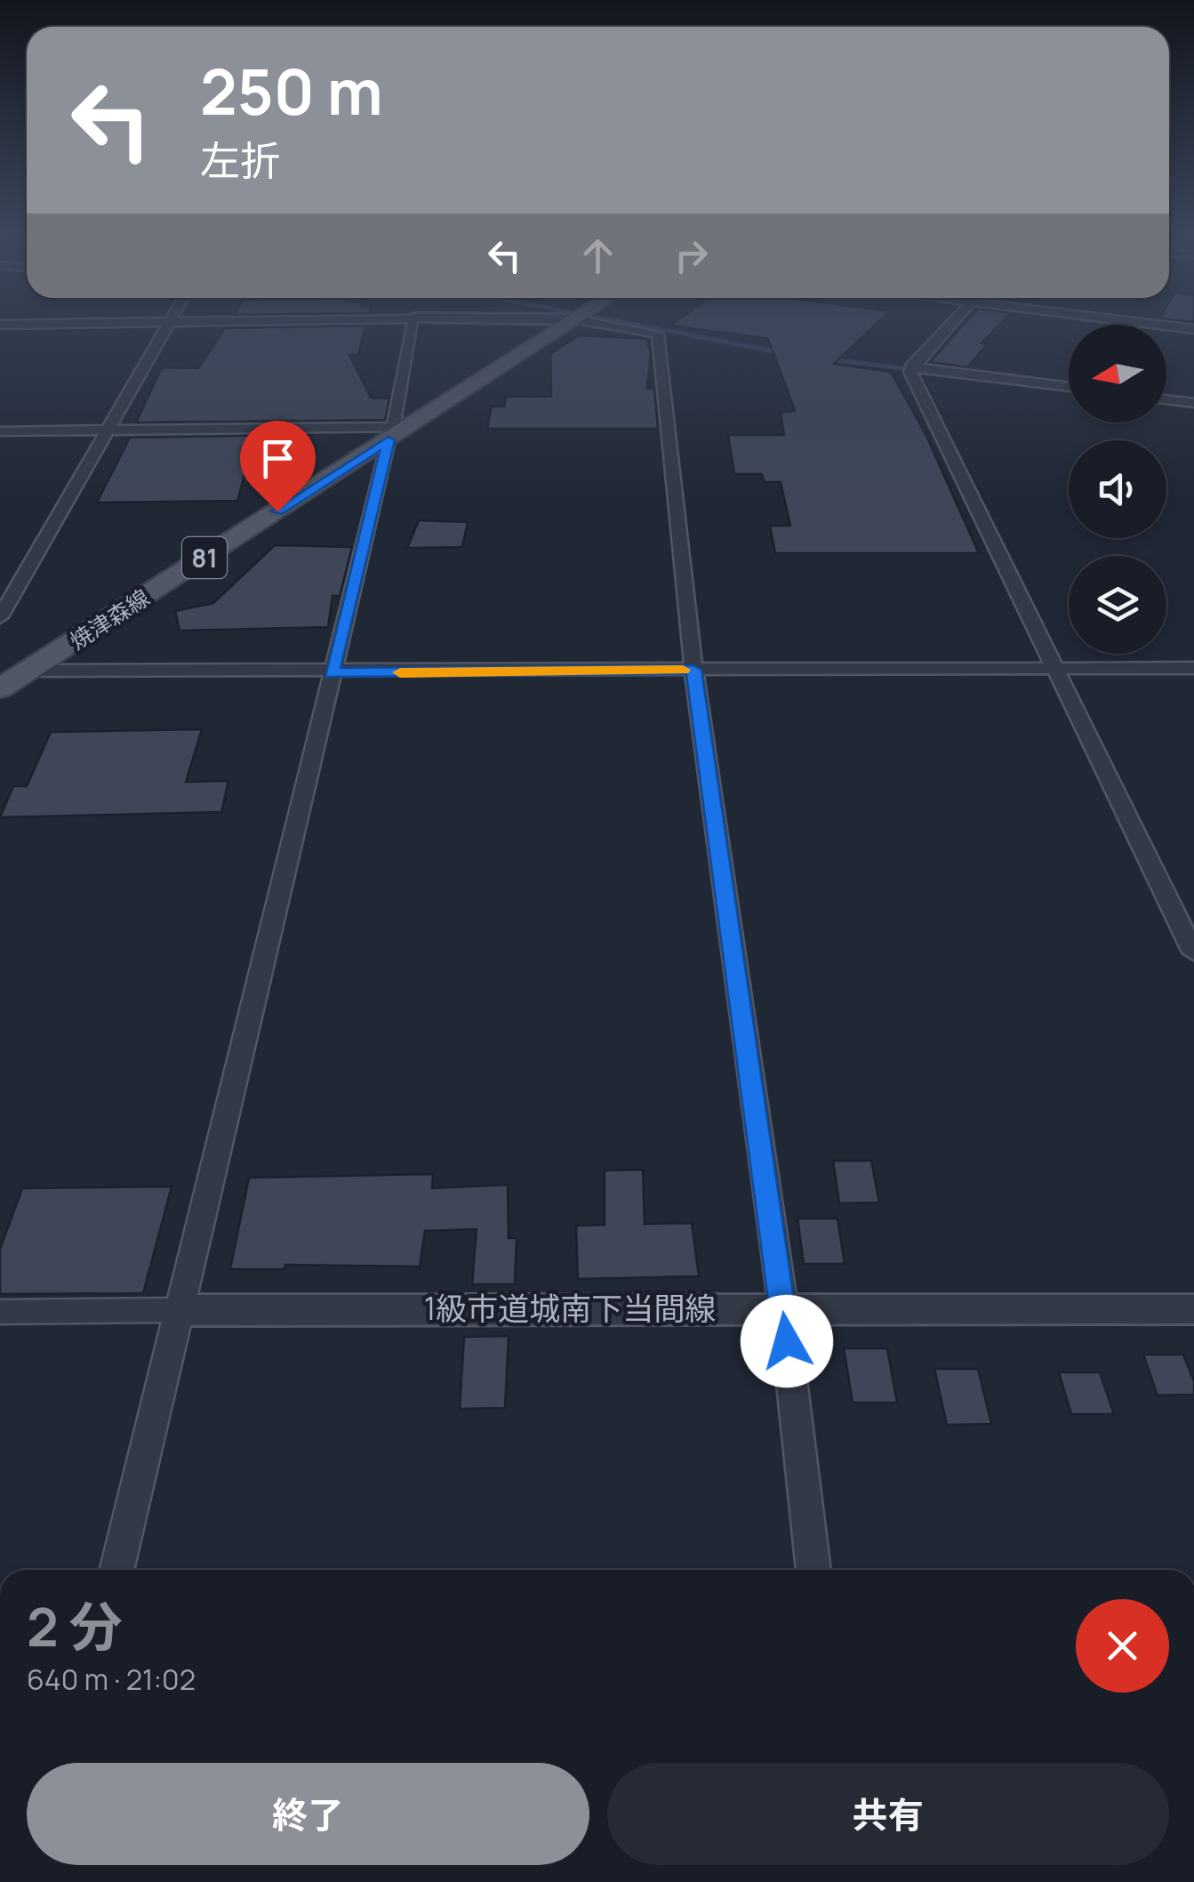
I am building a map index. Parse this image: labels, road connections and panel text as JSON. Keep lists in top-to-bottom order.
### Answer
{
  "streets": {
    "main road": ["81", "焼津森線"],
    "street": ["1級市道城南下当間線"]
  },
  "north": "left",
  "page": {
    "turn": ["250 m", "左折"],
    "heading": ["2 分", "640 m · 21:02"],
    "buttons": ["終了", "共有"]
  }
}
